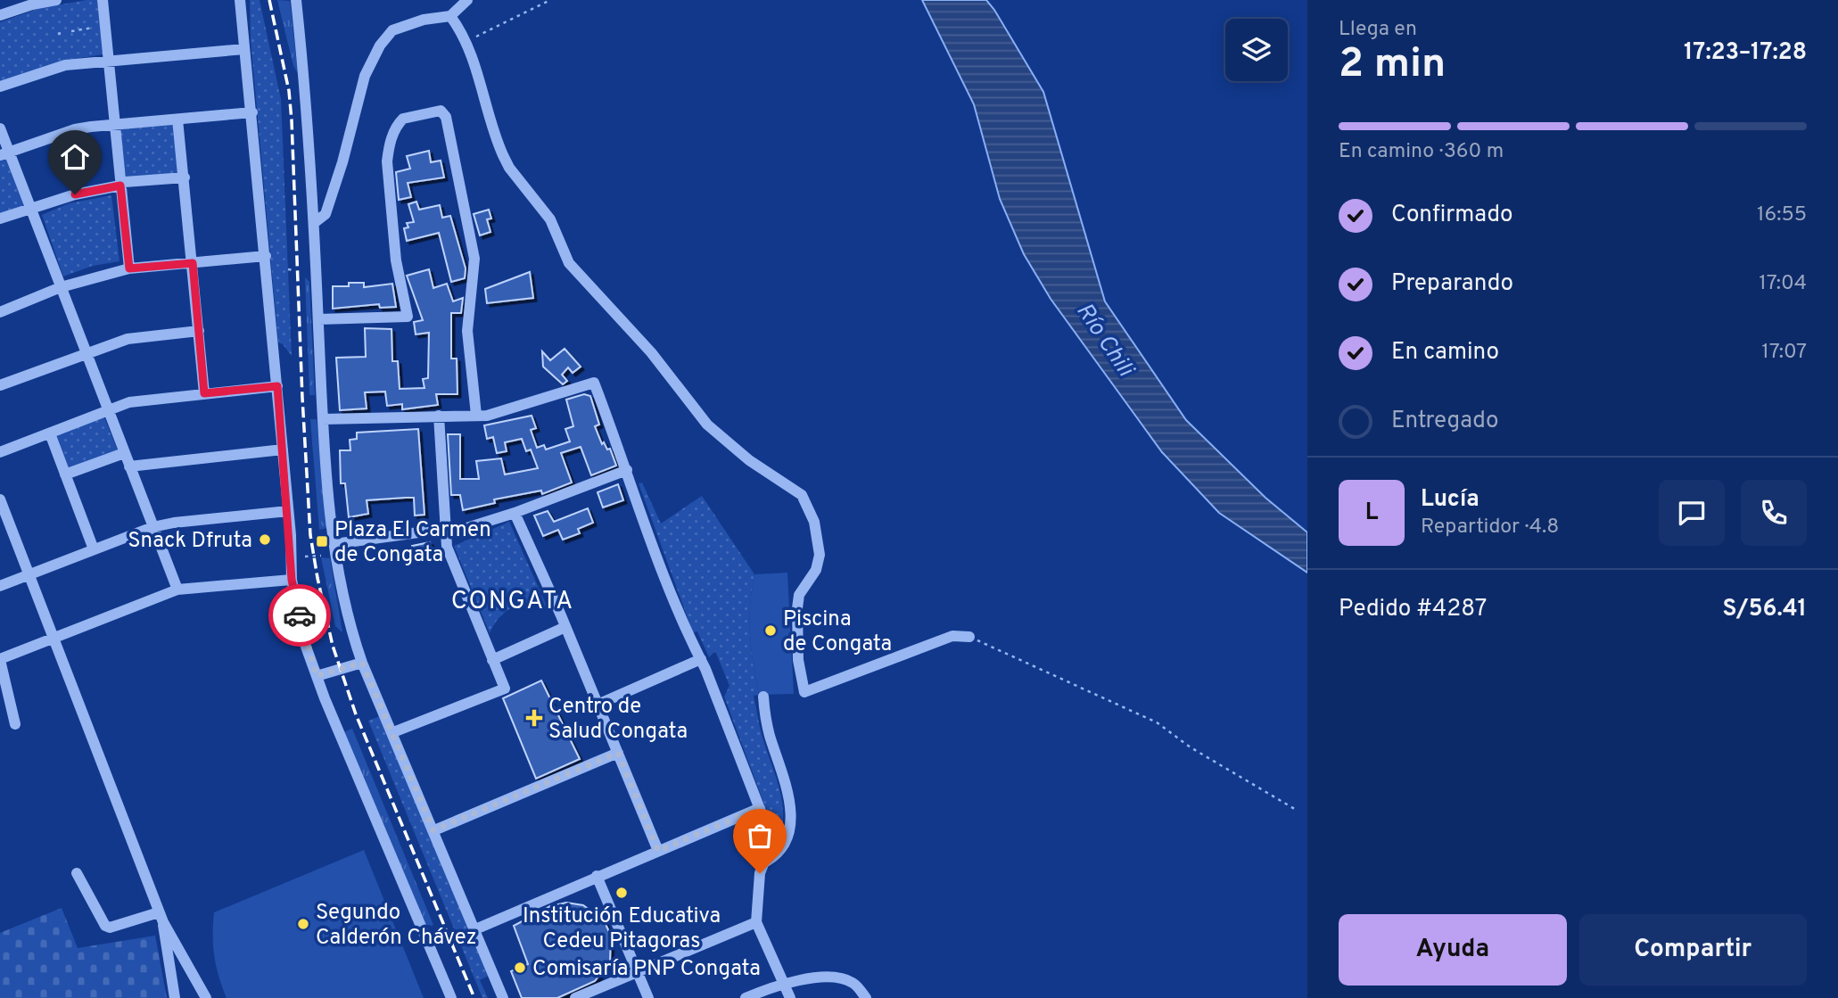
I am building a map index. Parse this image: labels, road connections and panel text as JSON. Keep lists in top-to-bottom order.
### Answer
{
  "districts": ["CONGATA"],
  "water": ["Río Chili"],
  "places": {
    "other": [
      "Snack Dfruta",
      "Piscina de Congata",
      "Institución Educativa Cedeu Pitagoras",
      "Segundo Calderón Chávez",
      "Comisaría PNP Congata"
    ],
    "transit": ["Plaza El Carmen de Congata"],
    "health": ["Centro de Salud Congata"]
  },
  "page": {
    "heading": ["2 min", "Llega en", "17:23–17:28"],
    "panel": [
      "Lucía",
      "Repartidor · 4.8",
      "Pedido #4287",
      "S/56.41"
    ],
    "bar": "En camino · 360 m",
    "list": [
      ["Confirmado", "16:55"],
      ["Preparando", "17:04"],
      ["En camino", "17:07"],
      "Entregado"
    ],
    "round": "L",
    "buttons": ["Ayuda", "Compartir"]
  }
}
